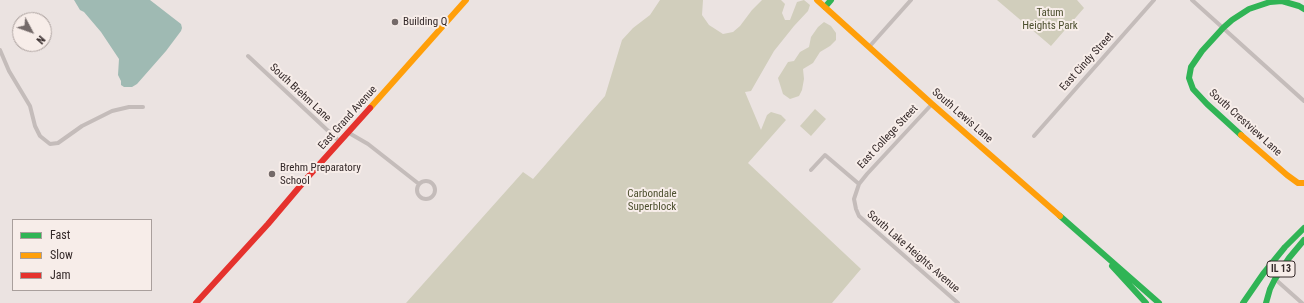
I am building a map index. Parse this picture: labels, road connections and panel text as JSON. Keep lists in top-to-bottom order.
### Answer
{
  "streets": {
    "main road": [
      "South Lewis Lane",
      "East Grand Avenue",
      "South Crestview Lane",
      "IL 13"
    ],
    "street": [
      "East Cindy Street",
      "South Brehm Lane",
      "East College Street",
      "South Lake Heights Avenue"
    ]
  },
  "crossings": [
    ["South Brehm Lane", "East Grand Avenue"],
    ["South Lewis Lane", "East College Street"],
    ["East College Street", "South Lake Heights Avenue"]
  ],
  "parks": ["Tatum Heights Park", "Carbondale Superblock"],
  "places": ["Building Q", "Brehm Preparatory School"],
  "legend": ["Fast", "Slow", "Jam"],
  "north": "bottom right"
}
